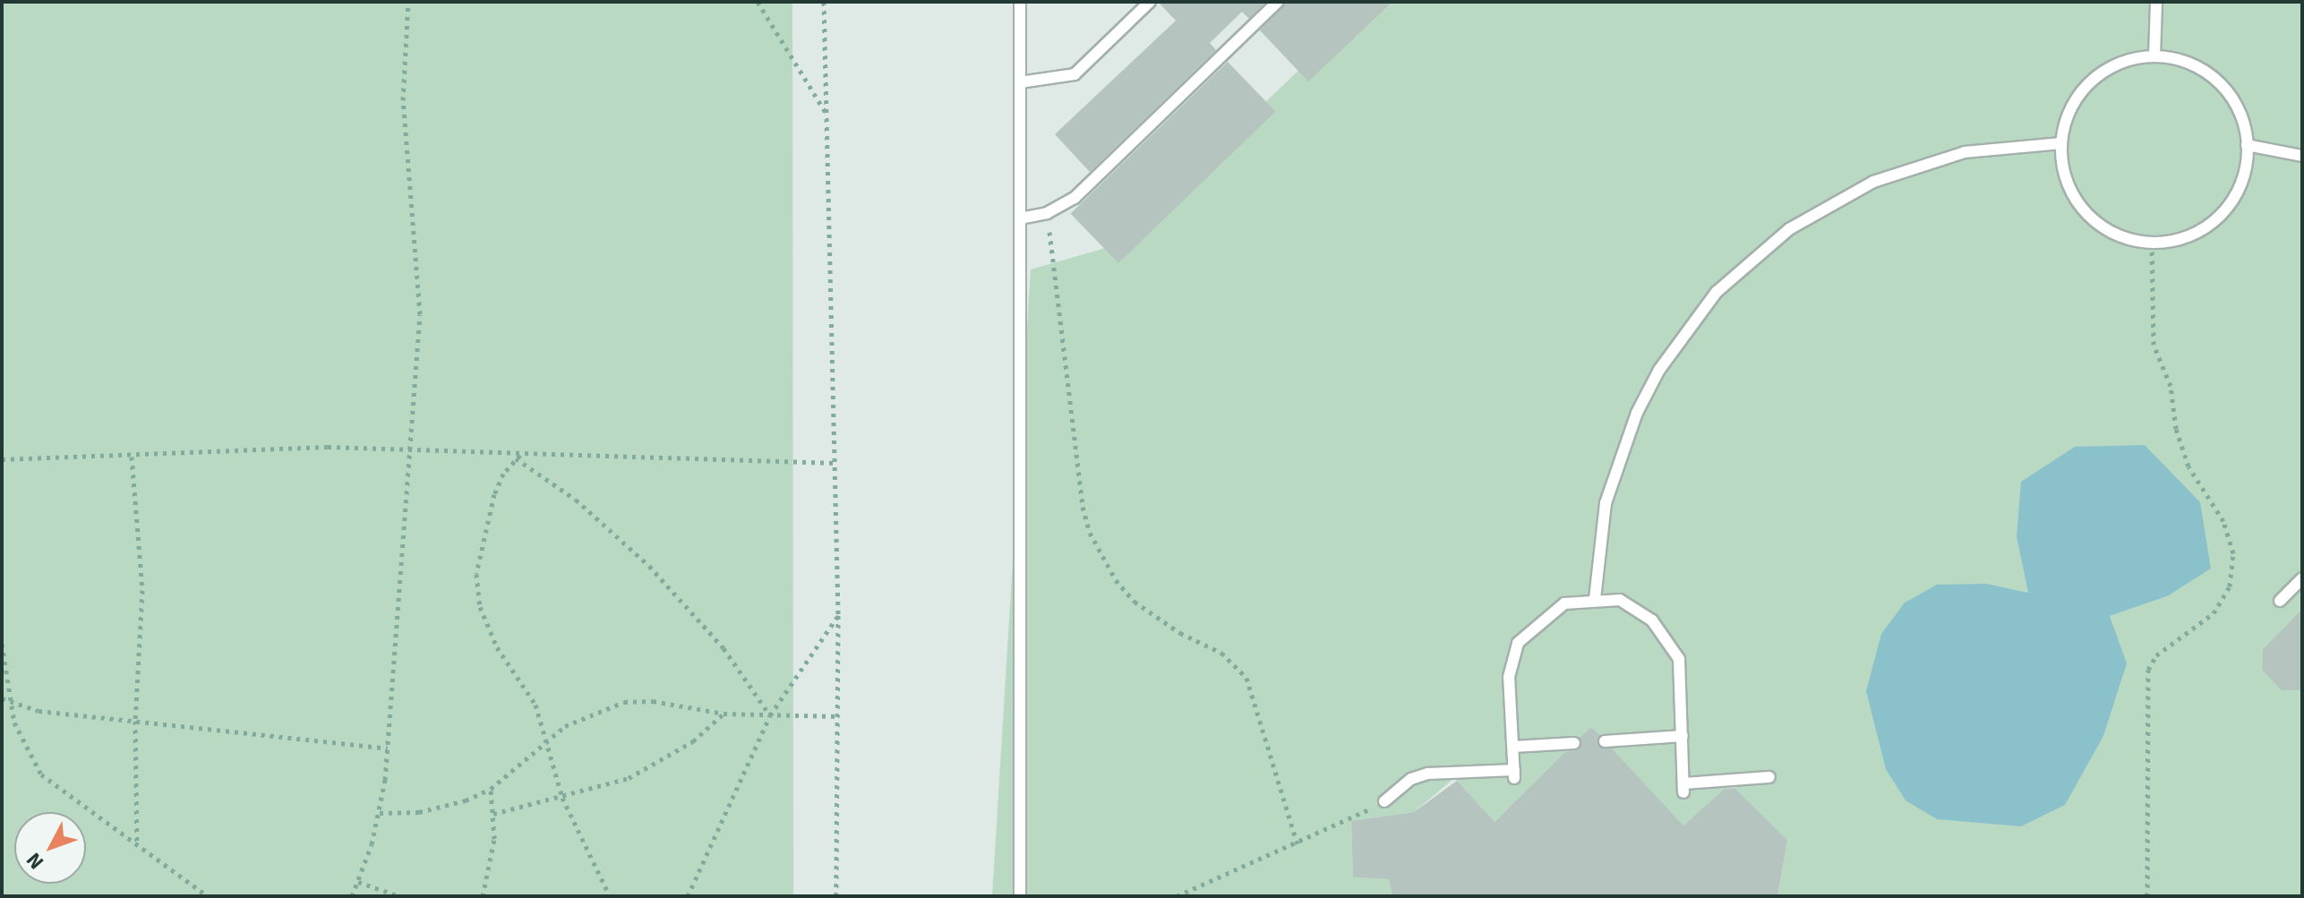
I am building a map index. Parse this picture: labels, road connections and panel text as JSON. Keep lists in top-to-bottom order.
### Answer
{
  "north": "bottom left"
}
